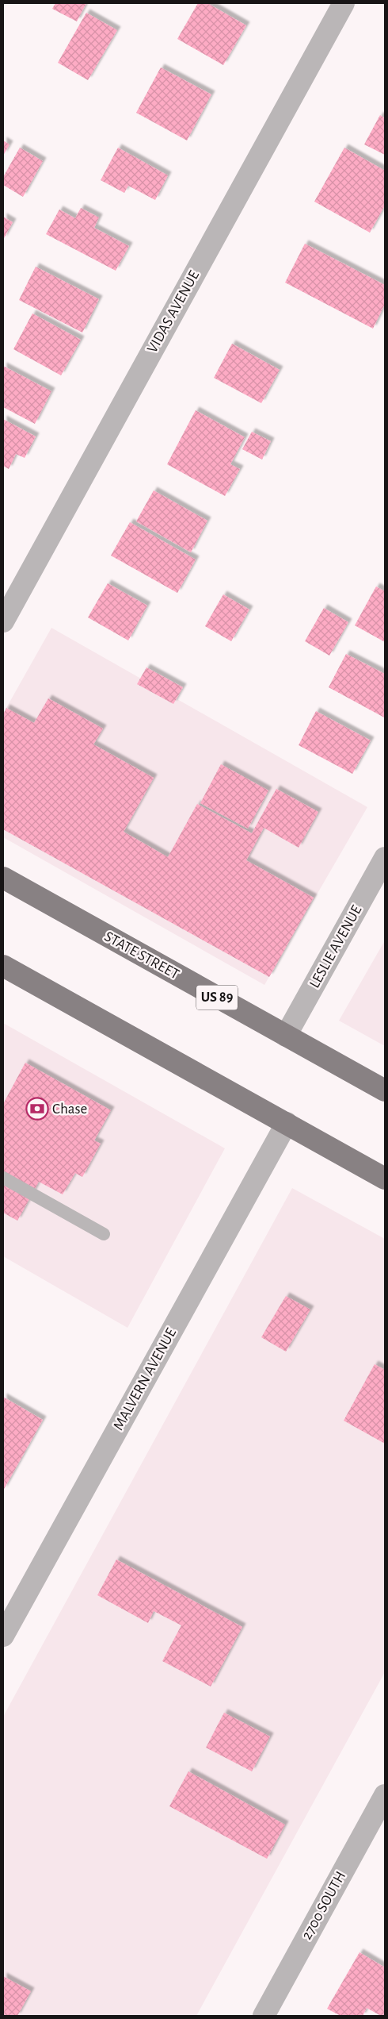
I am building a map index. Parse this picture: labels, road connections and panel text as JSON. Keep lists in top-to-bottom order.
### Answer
{
  "streets": {
    "main road": ["STATE STREET", "US 89"],
    "street": [
      "VIDAS AVENUE",
      "LESLIE AVENUE",
      "MALVERN AVENUE",
      "2700 SOUTH"
    ]
  },
  "crossings": [
    ["LESLIE AVENUE", "STATE STREET"]
  ],
  "places": {
    "bank": ["Chase"]
  }
}
